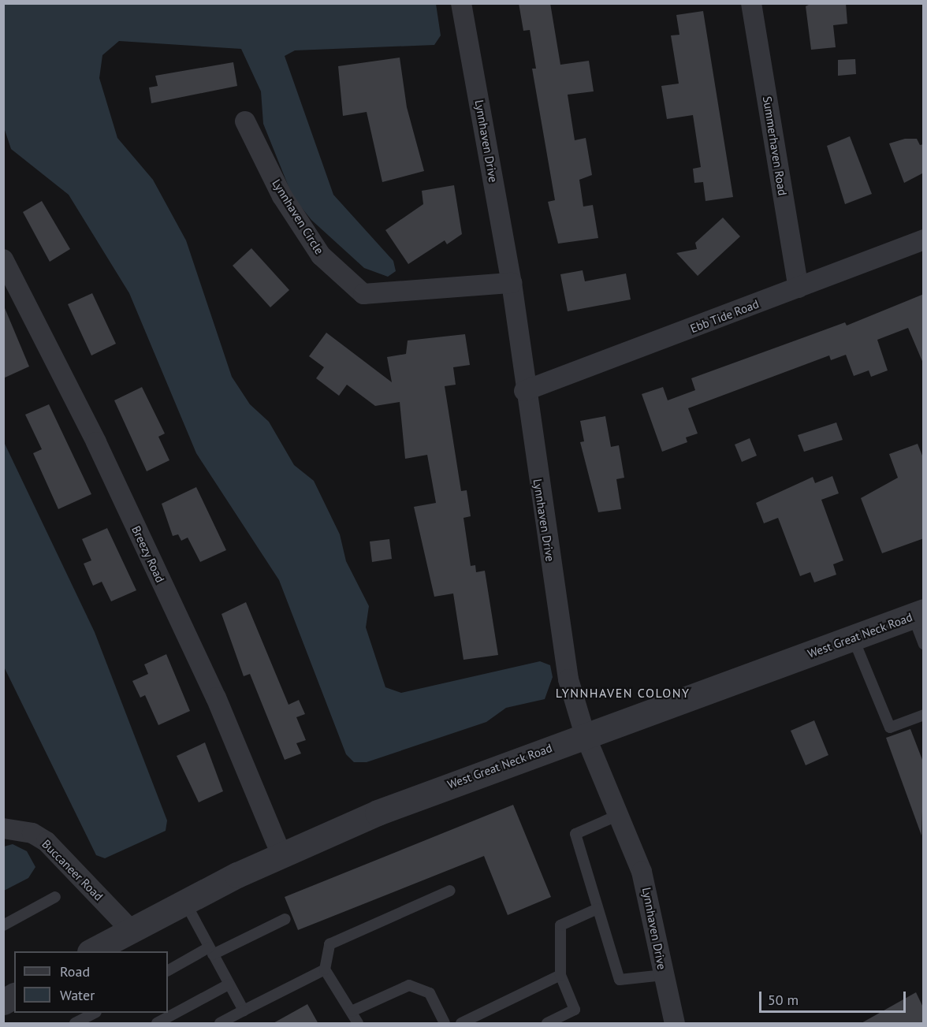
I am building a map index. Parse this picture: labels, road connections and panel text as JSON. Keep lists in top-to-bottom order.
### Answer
{
  "streets": {
    "street": [
      "Lynnhaven Drive",
      "Summerhaven Road",
      "Lynnhaven Circle",
      "Ebb Tide Road",
      "Breezy Road",
      "West Great Neck Road",
      "Buccaneer Road"
    ]
  },
  "crossings": [
    ["Lynnhaven Drive", "Lynnhaven Circle"],
    ["Lynnhaven Drive", "Ebb Tide Road"],
    ["Lynnhaven Drive", "West Great Neck Road"],
    ["Summerhaven Road", "Ebb Tide Road"],
    ["Breezy Road", "West Great Neck Road"],
    ["West Great Neck Road", "Buccaneer Road"]
  ],
  "districts": ["LYNNHAVEN COLONY"],
  "legend": ["Road", "Water"],
  "scale_bar": "50 m"
}
